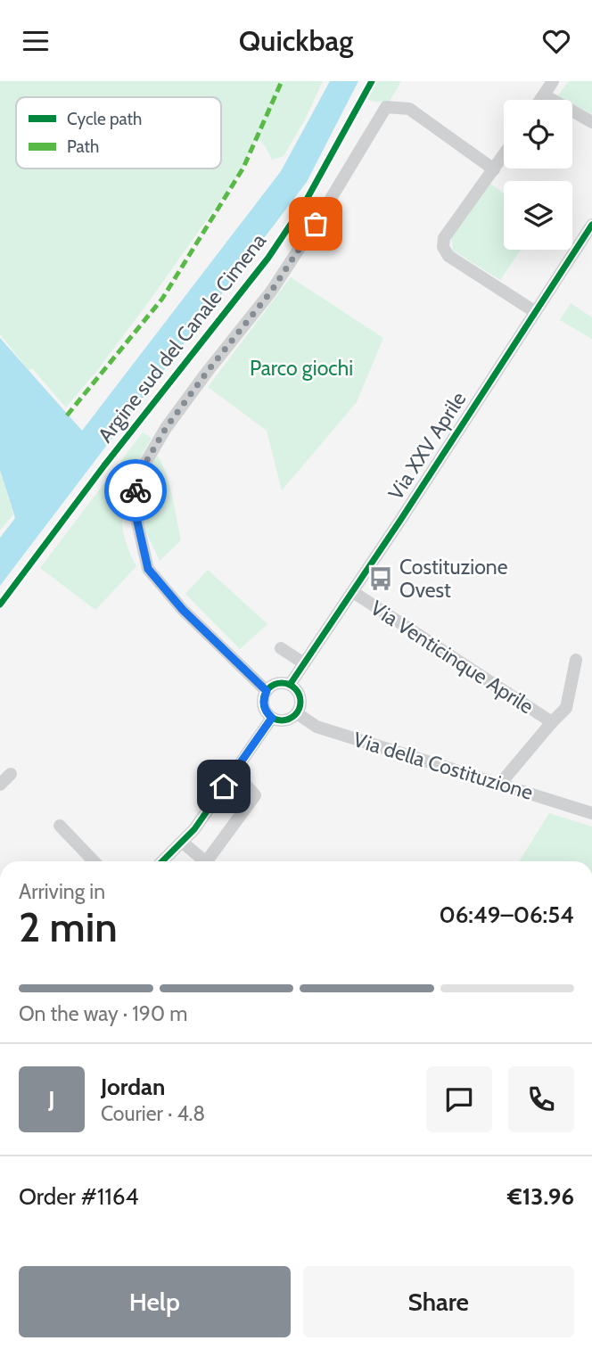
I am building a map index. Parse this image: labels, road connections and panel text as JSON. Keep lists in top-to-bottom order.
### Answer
{
  "streets": {
    "street": ["Via XXV Aprile", "Via Venticinque Aprile", "Via della Costituzione"],
    "cycle path": ["Argine sud del Canale Cimena"]
  },
  "crossings": [
    ["Via XXV Aprile", "Via Venticinque Aprile"],
    ["Via XXV Aprile", "Via della Costituzione"],
    ["Via Venticinque Aprile", "Via della Costituzione"]
  ],
  "parks": ["Parco giochi"],
  "places": {
    "bus stop": ["Costituzione Ovest"]
  },
  "legend": ["Cycle path", "Path"],
  "page": {
    "header": "Quickbag",
    "heading": ["2 min", "Arriving in", "06:49–06:54"],
    "panel": [
      "Jordan",
      "Courier · 4.8",
      "Order #1164",
      "€13.96"
    ],
    "bar": "On the way · 190 m",
    "round": "J",
    "buttons": ["Help", "Share"]
  }
}
